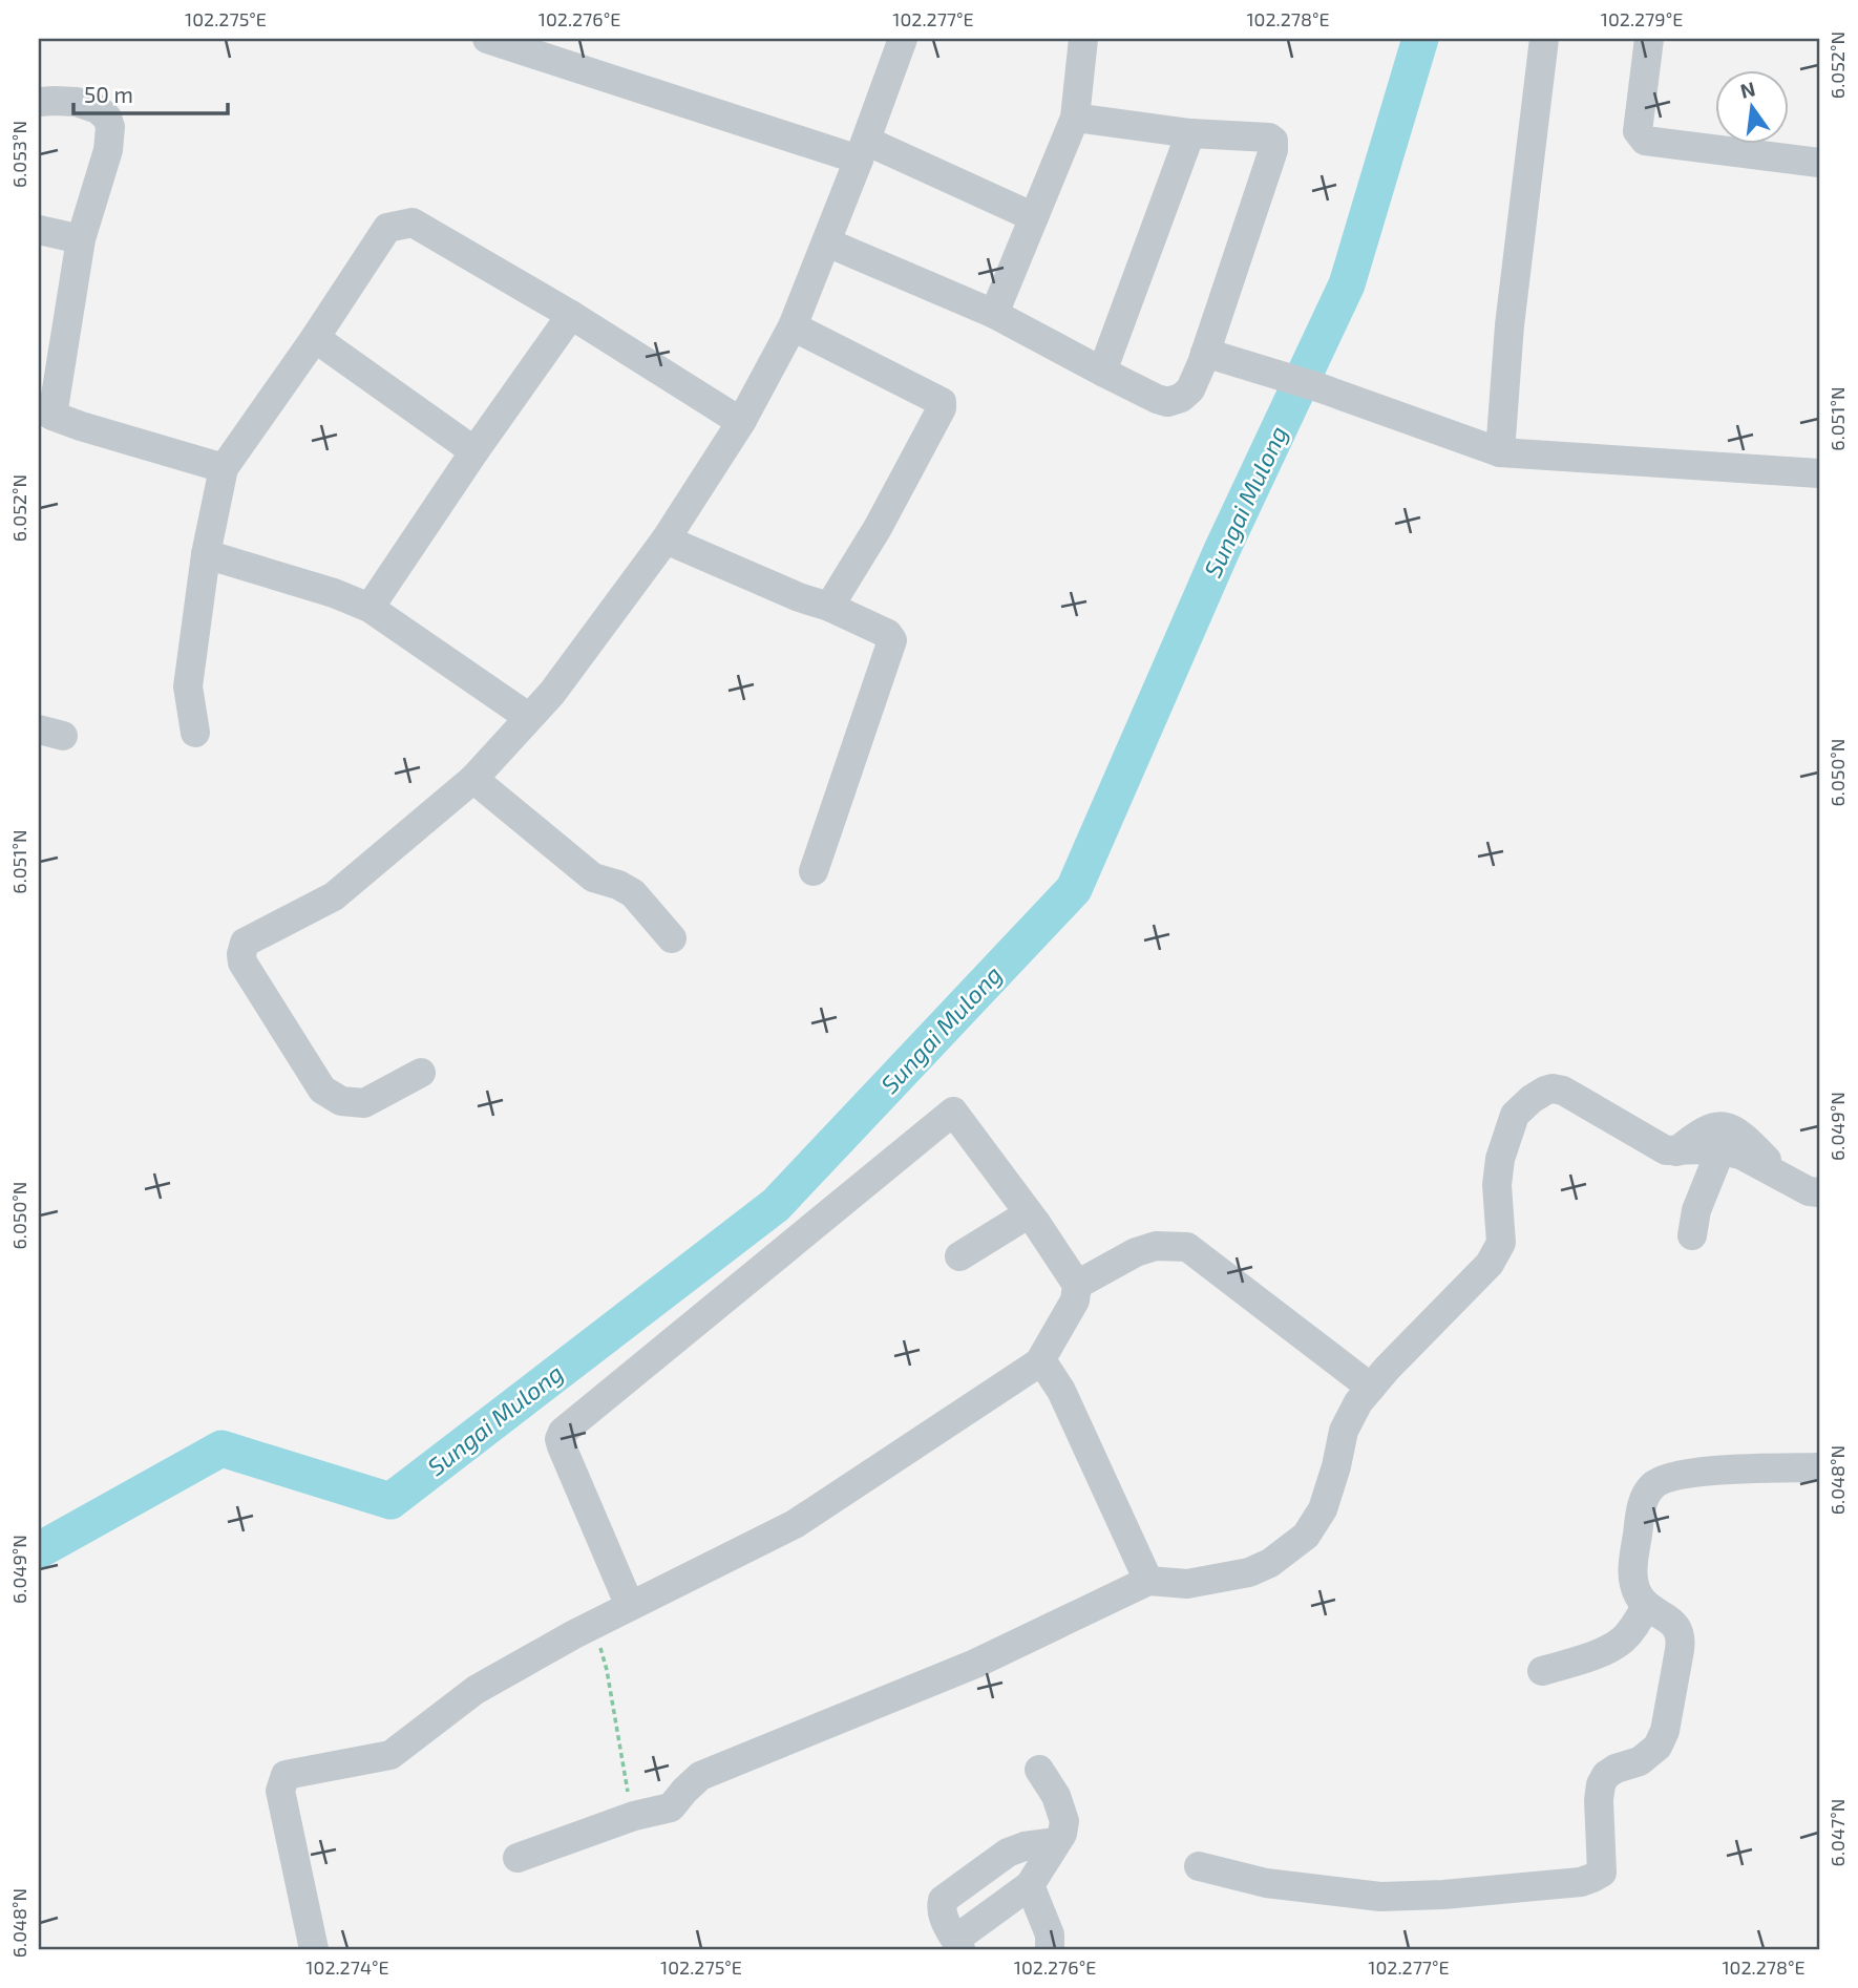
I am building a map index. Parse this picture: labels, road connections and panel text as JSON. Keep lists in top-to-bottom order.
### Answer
{
  "water": ["Sungai Mulong"],
  "scale_bar": "50 m",
  "north": "top",
  "coordinates": [
    "102.275°E",
    "102.276°E",
    "102.277°E",
    "102.278°E",
    "102.279°E",
    "6.052°N",
    "6.053°N",
    "6.051°N",
    "6.050°N",
    "6.049°N",
    "6.048°N",
    "6.047°N",
    "102.274°E"
  ]
}
